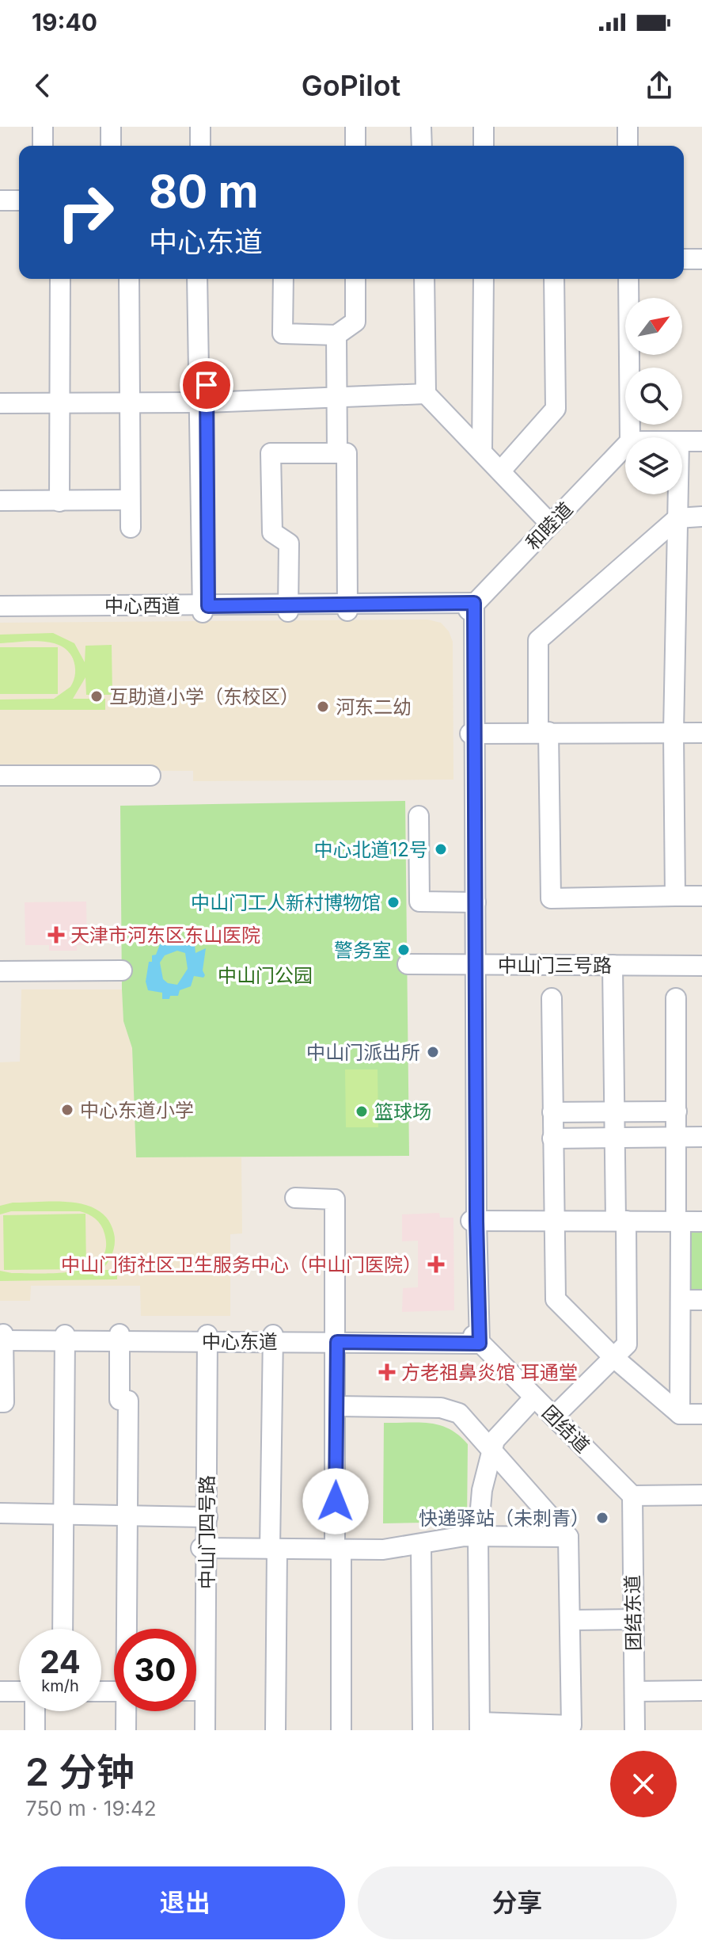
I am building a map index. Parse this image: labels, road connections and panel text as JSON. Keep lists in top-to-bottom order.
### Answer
{
  "streets": {
    "street": [
      "和睦道",
      "中心西道",
      "中山门三号路",
      "中心东道",
      "团结道",
      "中山门四号路",
      "团结东道"
    ]
  },
  "crossings": [
    ["和睦道", "中心西道"],
    ["中心东道", "团结道"],
    ["中心东道", "中山门四号路"],
    ["团结道", "团结东道"]
  ],
  "parks": ["中山门公园"],
  "places": {
    "other": [
      "互助道小学（东校区）",
      "河东二幼",
      "中心北道12号",
      "中山门工人新村博物馆",
      "警务室",
      "中山门派出所",
      "中心东道小学",
      "篮球场",
      "快递驿站（未刺青）"
    ],
    "health": ["天津市河东区东山医院", "中山门街社区卫生服务中心（中山门医院）", "方老祖鼻炎馆 耳通堂"]
  },
  "north": "top right",
  "page": {
    "status": "19:40",
    "header": "GoPilot",
    "turn": ["80 m", "中心东道"],
    "speed": "24 km/h",
    "limit": "30",
    "heading": ["2 分钟", "750 m · 19:42"],
    "buttons": ["退出", "分享"]
  }
}
